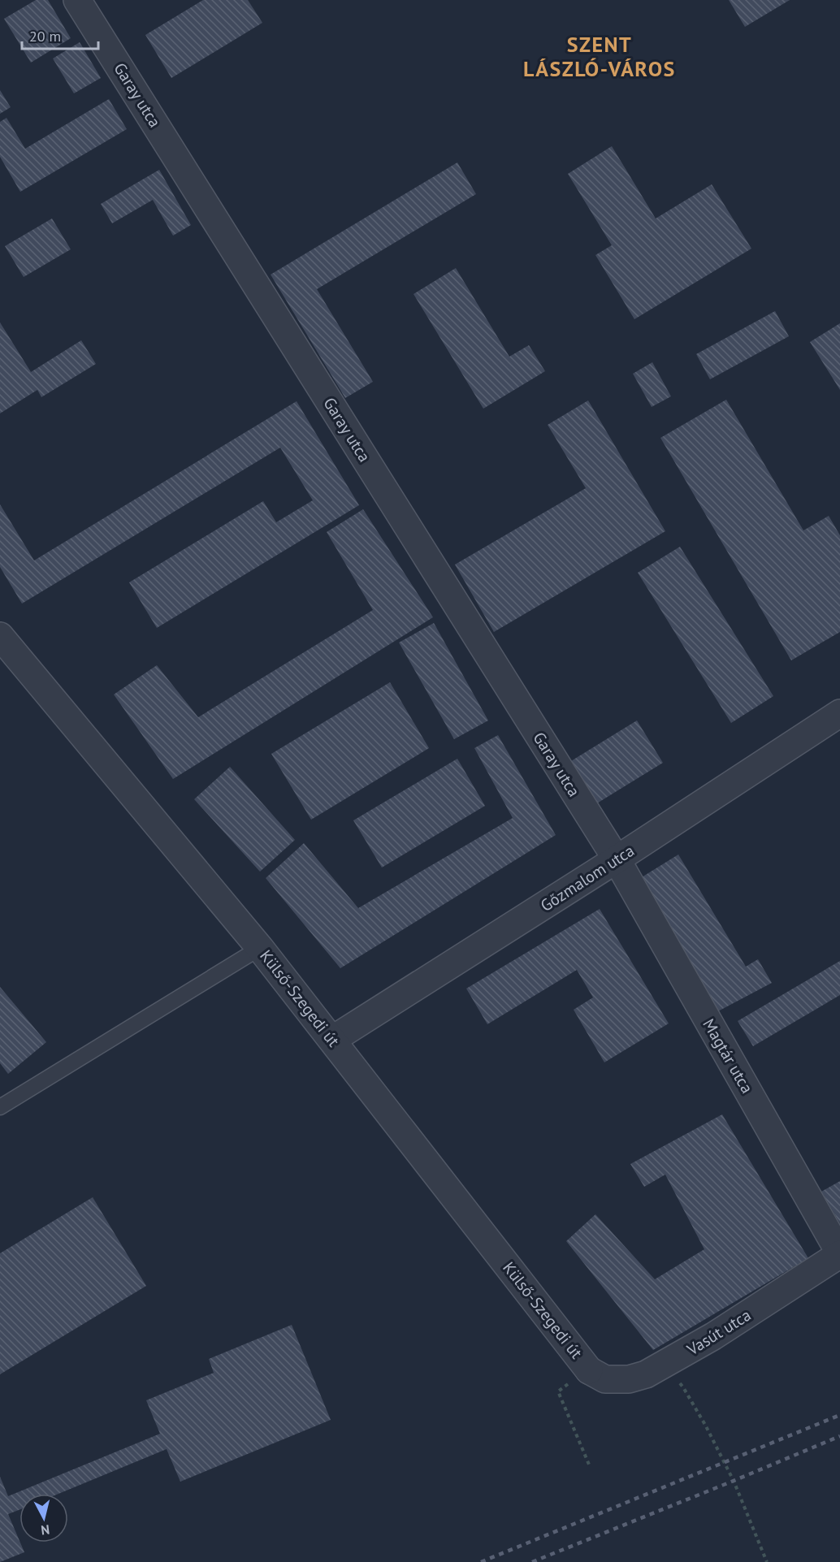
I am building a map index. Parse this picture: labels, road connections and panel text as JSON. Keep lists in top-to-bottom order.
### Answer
{
  "streets": {
    "street": [
      "Garay utca",
      "Gőzmalom utca",
      "Külső-Szegedi út",
      "Magtár utca",
      "Vasút utca"
    ]
  },
  "crossings": [
    ["Garay utca", "Gőzmalom utca"],
    ["Garay utca", "Magtár utca"],
    ["Gőzmalom utca", "Külső-Szegedi út"],
    ["Gőzmalom utca", "Magtár utca"],
    ["Külső-Szegedi út", "Vasút utca"],
    ["Magtár utca", "Vasút utca"]
  ],
  "districts": ["SZENT LÁSZLÓ-VÁROS"],
  "scale_bar": "20 m",
  "north": "bottom"
}
